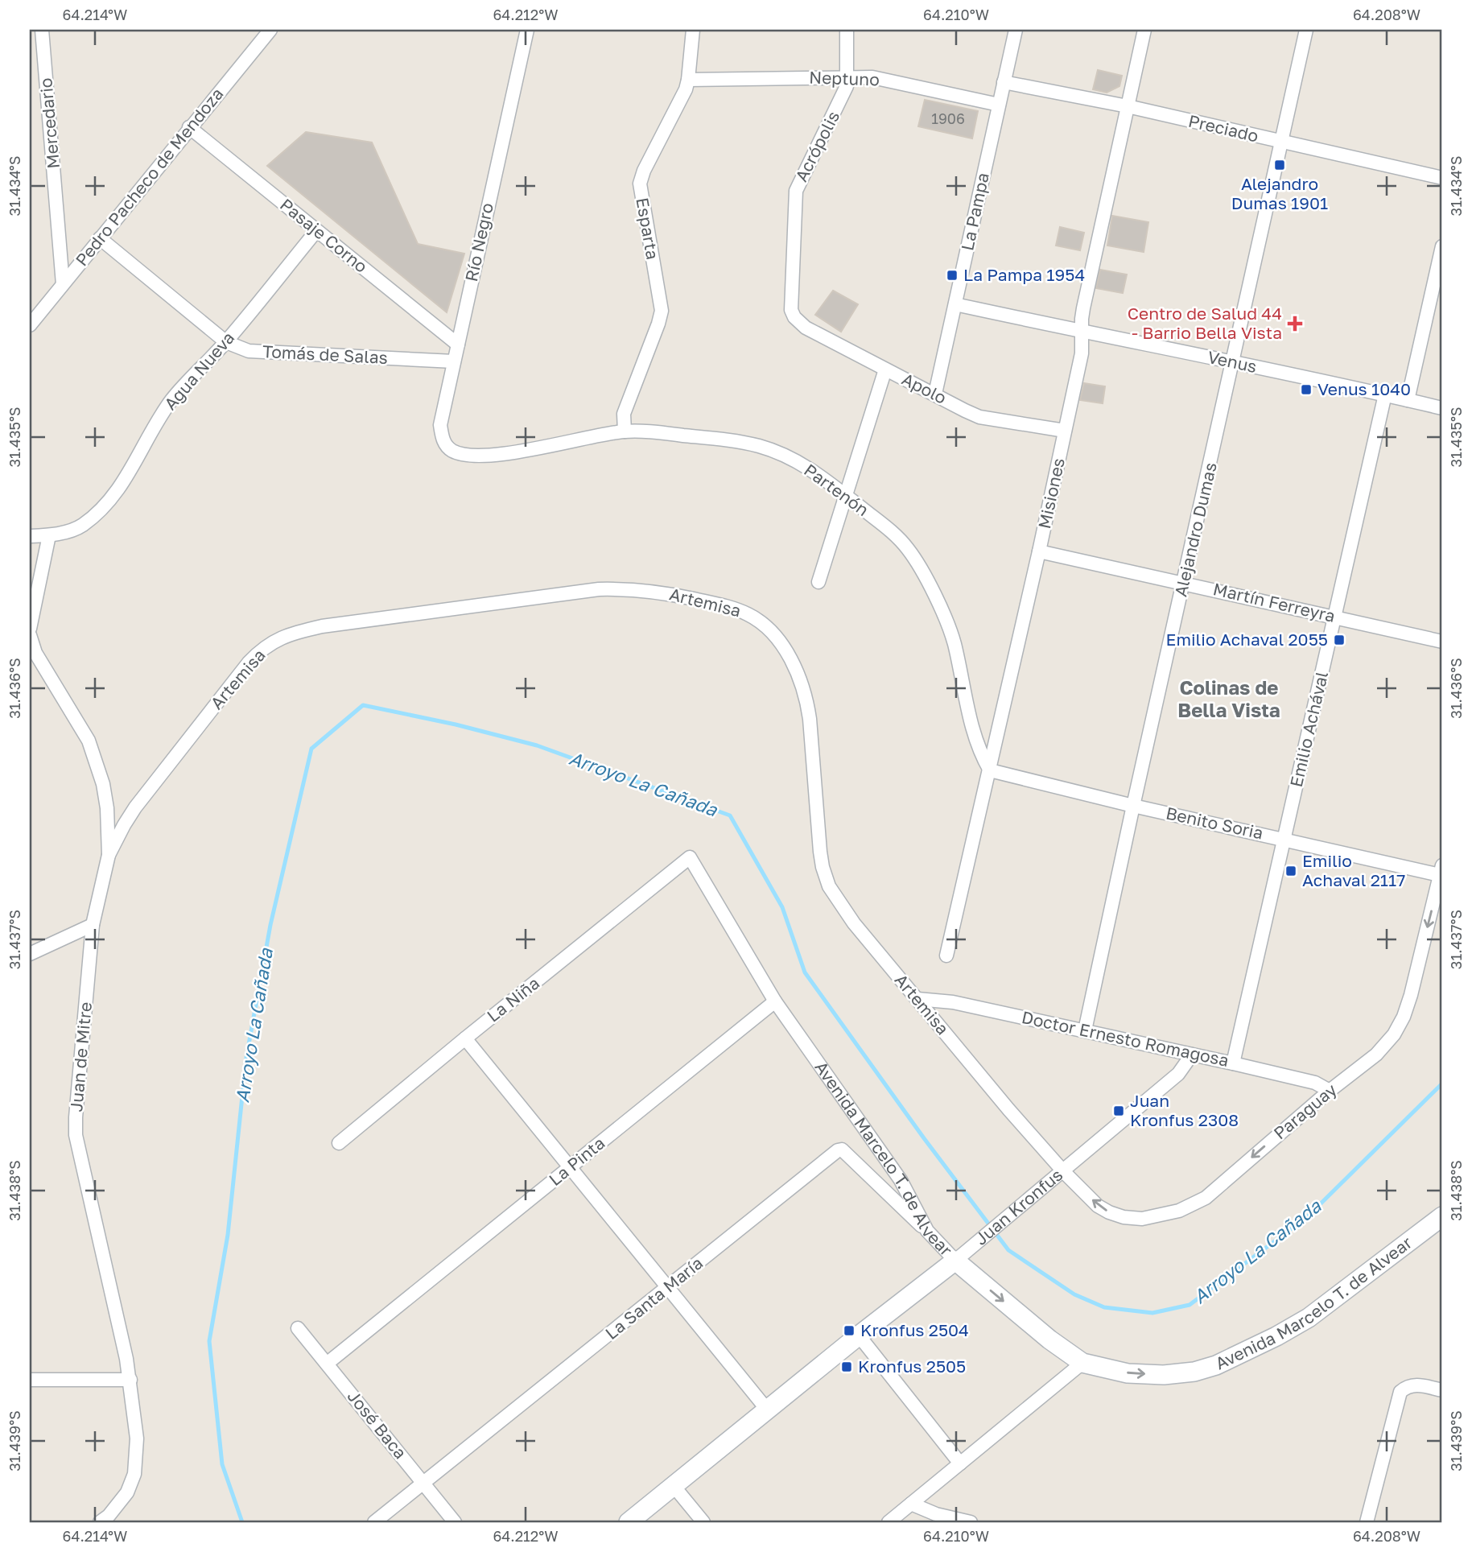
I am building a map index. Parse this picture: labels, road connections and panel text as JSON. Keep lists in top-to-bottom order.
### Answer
{
  "streets": {
    "main road": ["Avenida Marcelo T. de Alvear", "Juan Kronfus"],
    "street": [
      "Neptuno",
      "Mercedario",
      "Preciado",
      "Acrópolis",
      "Pedro Pacheco de Mendoza",
      "La Pampa",
      "Esparta",
      "Pasaje Corno",
      "Río Negro",
      "Tomás de Salas",
      "Venus",
      "Agua Nueva",
      "Apolo",
      "Partenón",
      "Misiones",
      "Alejandro Dumas",
      "Artemisa",
      "Martín Ferreyra",
      "Emilio Achával",
      "Benito Soria",
      "La Niña",
      "Doctor Ernesto Romagosa",
      "Juan de Mitre",
      "Paraguay",
      "La Pinta",
      "La Santa María",
      "José Baca"
    ]
  },
  "crossings": [
    ["Neptuno", "Acrópolis"],
    ["Neptuno", "La Pampa"],
    ["Neptuno", "Esparta"],
    ["Mercedario", "Pedro Pacheco de Mendoza"],
    ["Preciado", "La Pampa"],
    ["Preciado", "Misiones"],
    ["Preciado", "Alejandro Dumas"],
    ["Acrópolis", "Apolo"],
    ["Pedro Pacheco de Mendoza", "Pasaje Corno"],
    ["Pedro Pacheco de Mendoza", "Tomás de Salas"],
    ["La Pampa", "Venus"],
    ["La Pampa", "Apolo"],
    ["Esparta", "Partenón"],
    ["Pasaje Corno", "Río Negro"],
    ["Pasaje Corno", "Agua Nueva"],
    ["Río Negro", "Tomás de Salas"],
    ["Río Negro", "Partenón"],
    ["Tomás de Salas", "Agua Nueva"],
    ["Venus", "Misiones"],
    ["Venus", "Alejandro Dumas"],
    ["Venus", "Emilio Achával"],
    ["Apolo", "Misiones"],
    ["Partenón", "Misiones"],
    ["Partenón", "Benito Soria"],
    ["Misiones", "Martín Ferreyra"],
    ["Misiones", "Benito Soria"],
    ["Alejandro Dumas", "Martín Ferreyra"],
    ["Alejandro Dumas", "Benito Soria"],
    ["Alejandro Dumas", "Doctor Ernesto Romagosa"],
    ["Artemisa", "Doctor Ernesto Romagosa"],
    ["Artemisa", "Juan de Mitre"],
    ["Artemisa", "Paraguay"],
    ["Artemisa", "Juan Kronfus"],
    ["Martín Ferreyra", "Emilio Achával"],
    ["Emilio Achával", "Benito Soria"],
    ["Emilio Achával", "Doctor Ernesto Romagosa"],
    ["Benito Soria", "Paraguay"],
    ["La Niña", "Avenida Marcelo T. de Alvear"],
    ["Doctor Ernesto Romagosa", "Paraguay"],
    ["Doctor Ernesto Romagosa", "Juan Kronfus"],
    ["Paraguay", "Juan Kronfus"],
    ["Avenida Marcelo T. de Alvear", "La Pinta"],
    ["Avenida Marcelo T. de Alvear", "Juan Kronfus"],
    ["Avenida Marcelo T. de Alvear", "La Santa María"],
    ["La Pinta", "José Baca"],
    ["La Santa María", "José Baca"]
  ],
  "one_way": ["Paraguay", "Avenida Marcelo T. de Alvear"],
  "districts": ["Colinas de Bella Vista"],
  "water": ["Arroyo La Cañada"],
  "places": {
    "transit": [
      "Alejandro Dumas 1901",
      "La Pampa 1954",
      "Venus 1040",
      "Emilio Achaval 2055",
      "Emilio Achaval 2117",
      "Juan Kronfus 2308",
      "Kronfus 2504",
      "Kronfus 2505"
    ],
    "health": ["Centro de Salud 44 - Barrio Bella Vista"]
  },
  "house_numbers": ["1906"],
  "coordinates": [
    "64.214°W",
    "64.212°W",
    "64.210°W",
    "64.208°W",
    "31.434°S",
    "31.435°S",
    "31.436°S",
    "31.437°S",
    "31.438°S",
    "31.439°S"
  ]
}
